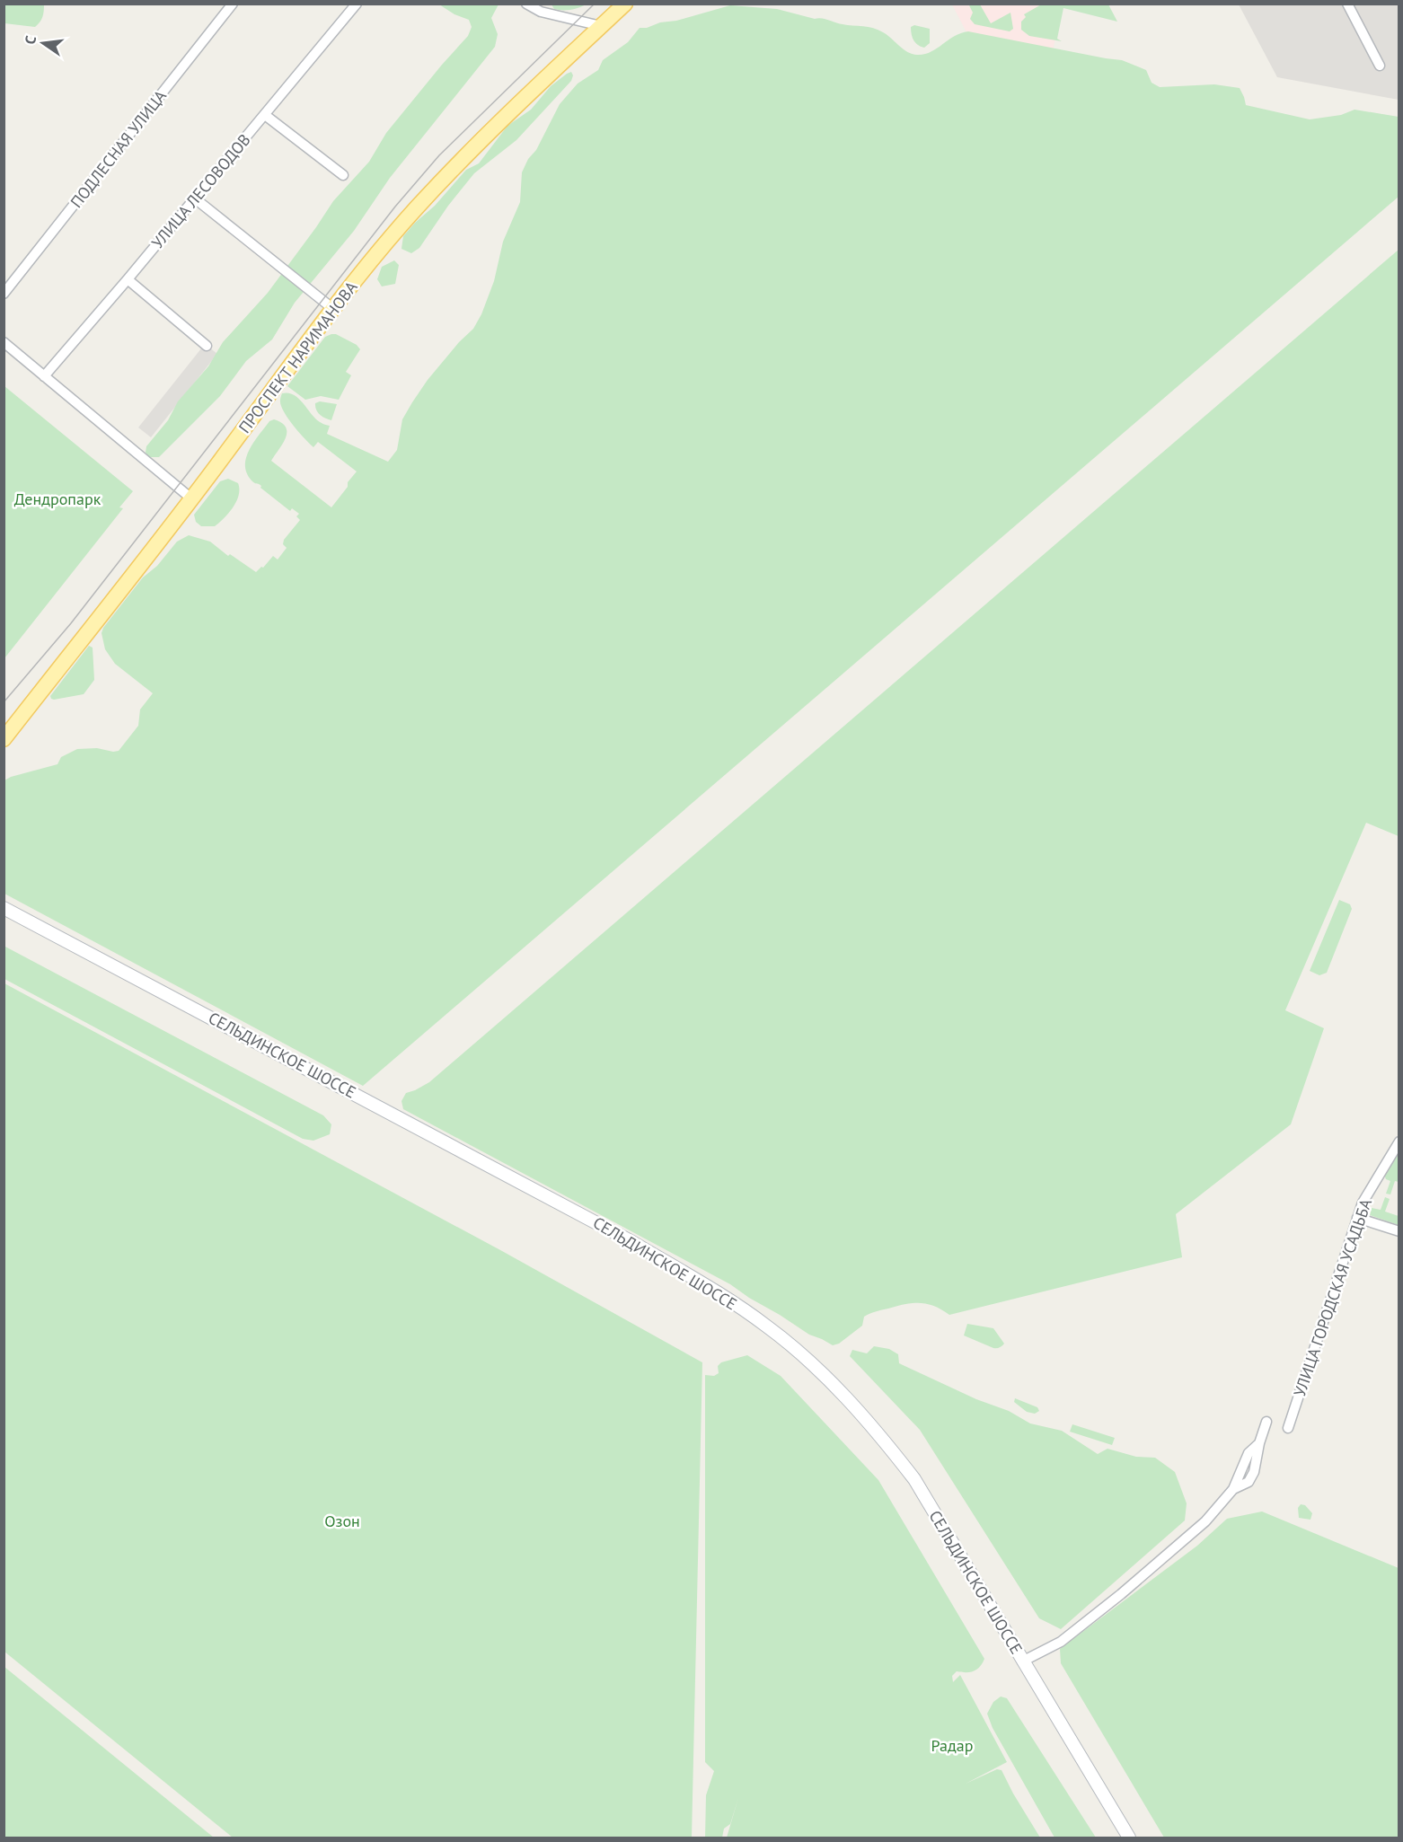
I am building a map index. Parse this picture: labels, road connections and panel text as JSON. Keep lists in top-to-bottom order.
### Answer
{
  "streets": {
    "main road": ["ПРОСПЕКТ НАРИМАНОВА", "СЕЛЬДИНСКОЕ ШОССЕ"],
    "street": ["ПОДЛЕСНАЯ УЛИЦА", "УЛИЦА ЛЕСОВОДОВ", "УЛИЦА ГОРОДСКАЯ УСАДЬБА"]
  },
  "parks": ["Дендропарк", "Озон", "Радар"],
  "north": "left"
}
